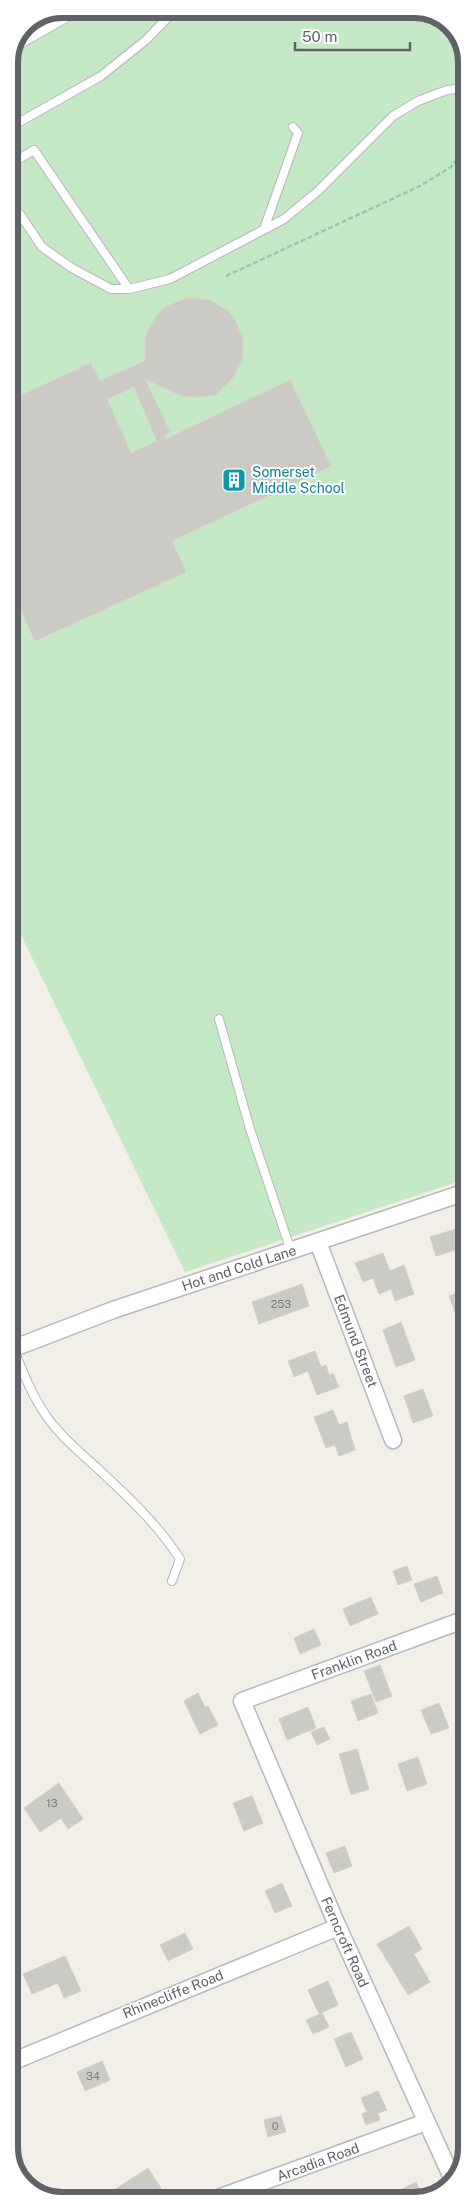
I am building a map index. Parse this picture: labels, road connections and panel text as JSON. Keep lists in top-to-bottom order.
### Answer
{
  "streets": {
    "street": [
      "Hot and Cold Lane",
      "Edmund Street",
      "Franklin Road",
      "Ferncroft Road",
      "Rhinecliffe Road",
      "Arcadia Road"
    ]
  },
  "crossings": [
    ["Hot and Cold Lane", "Edmund Street"],
    ["Franklin Road", "Ferncroft Road"],
    ["Ferncroft Road", "Rhinecliffe Road"],
    ["Ferncroft Road", "Arcadia Road"]
  ],
  "places": {
    "building": ["Somerset Middle School"]
  },
  "house_numbers": [
    "253",
    "13",
    "34",
    "0"
  ],
  "scale_bar": "50 m"
}
